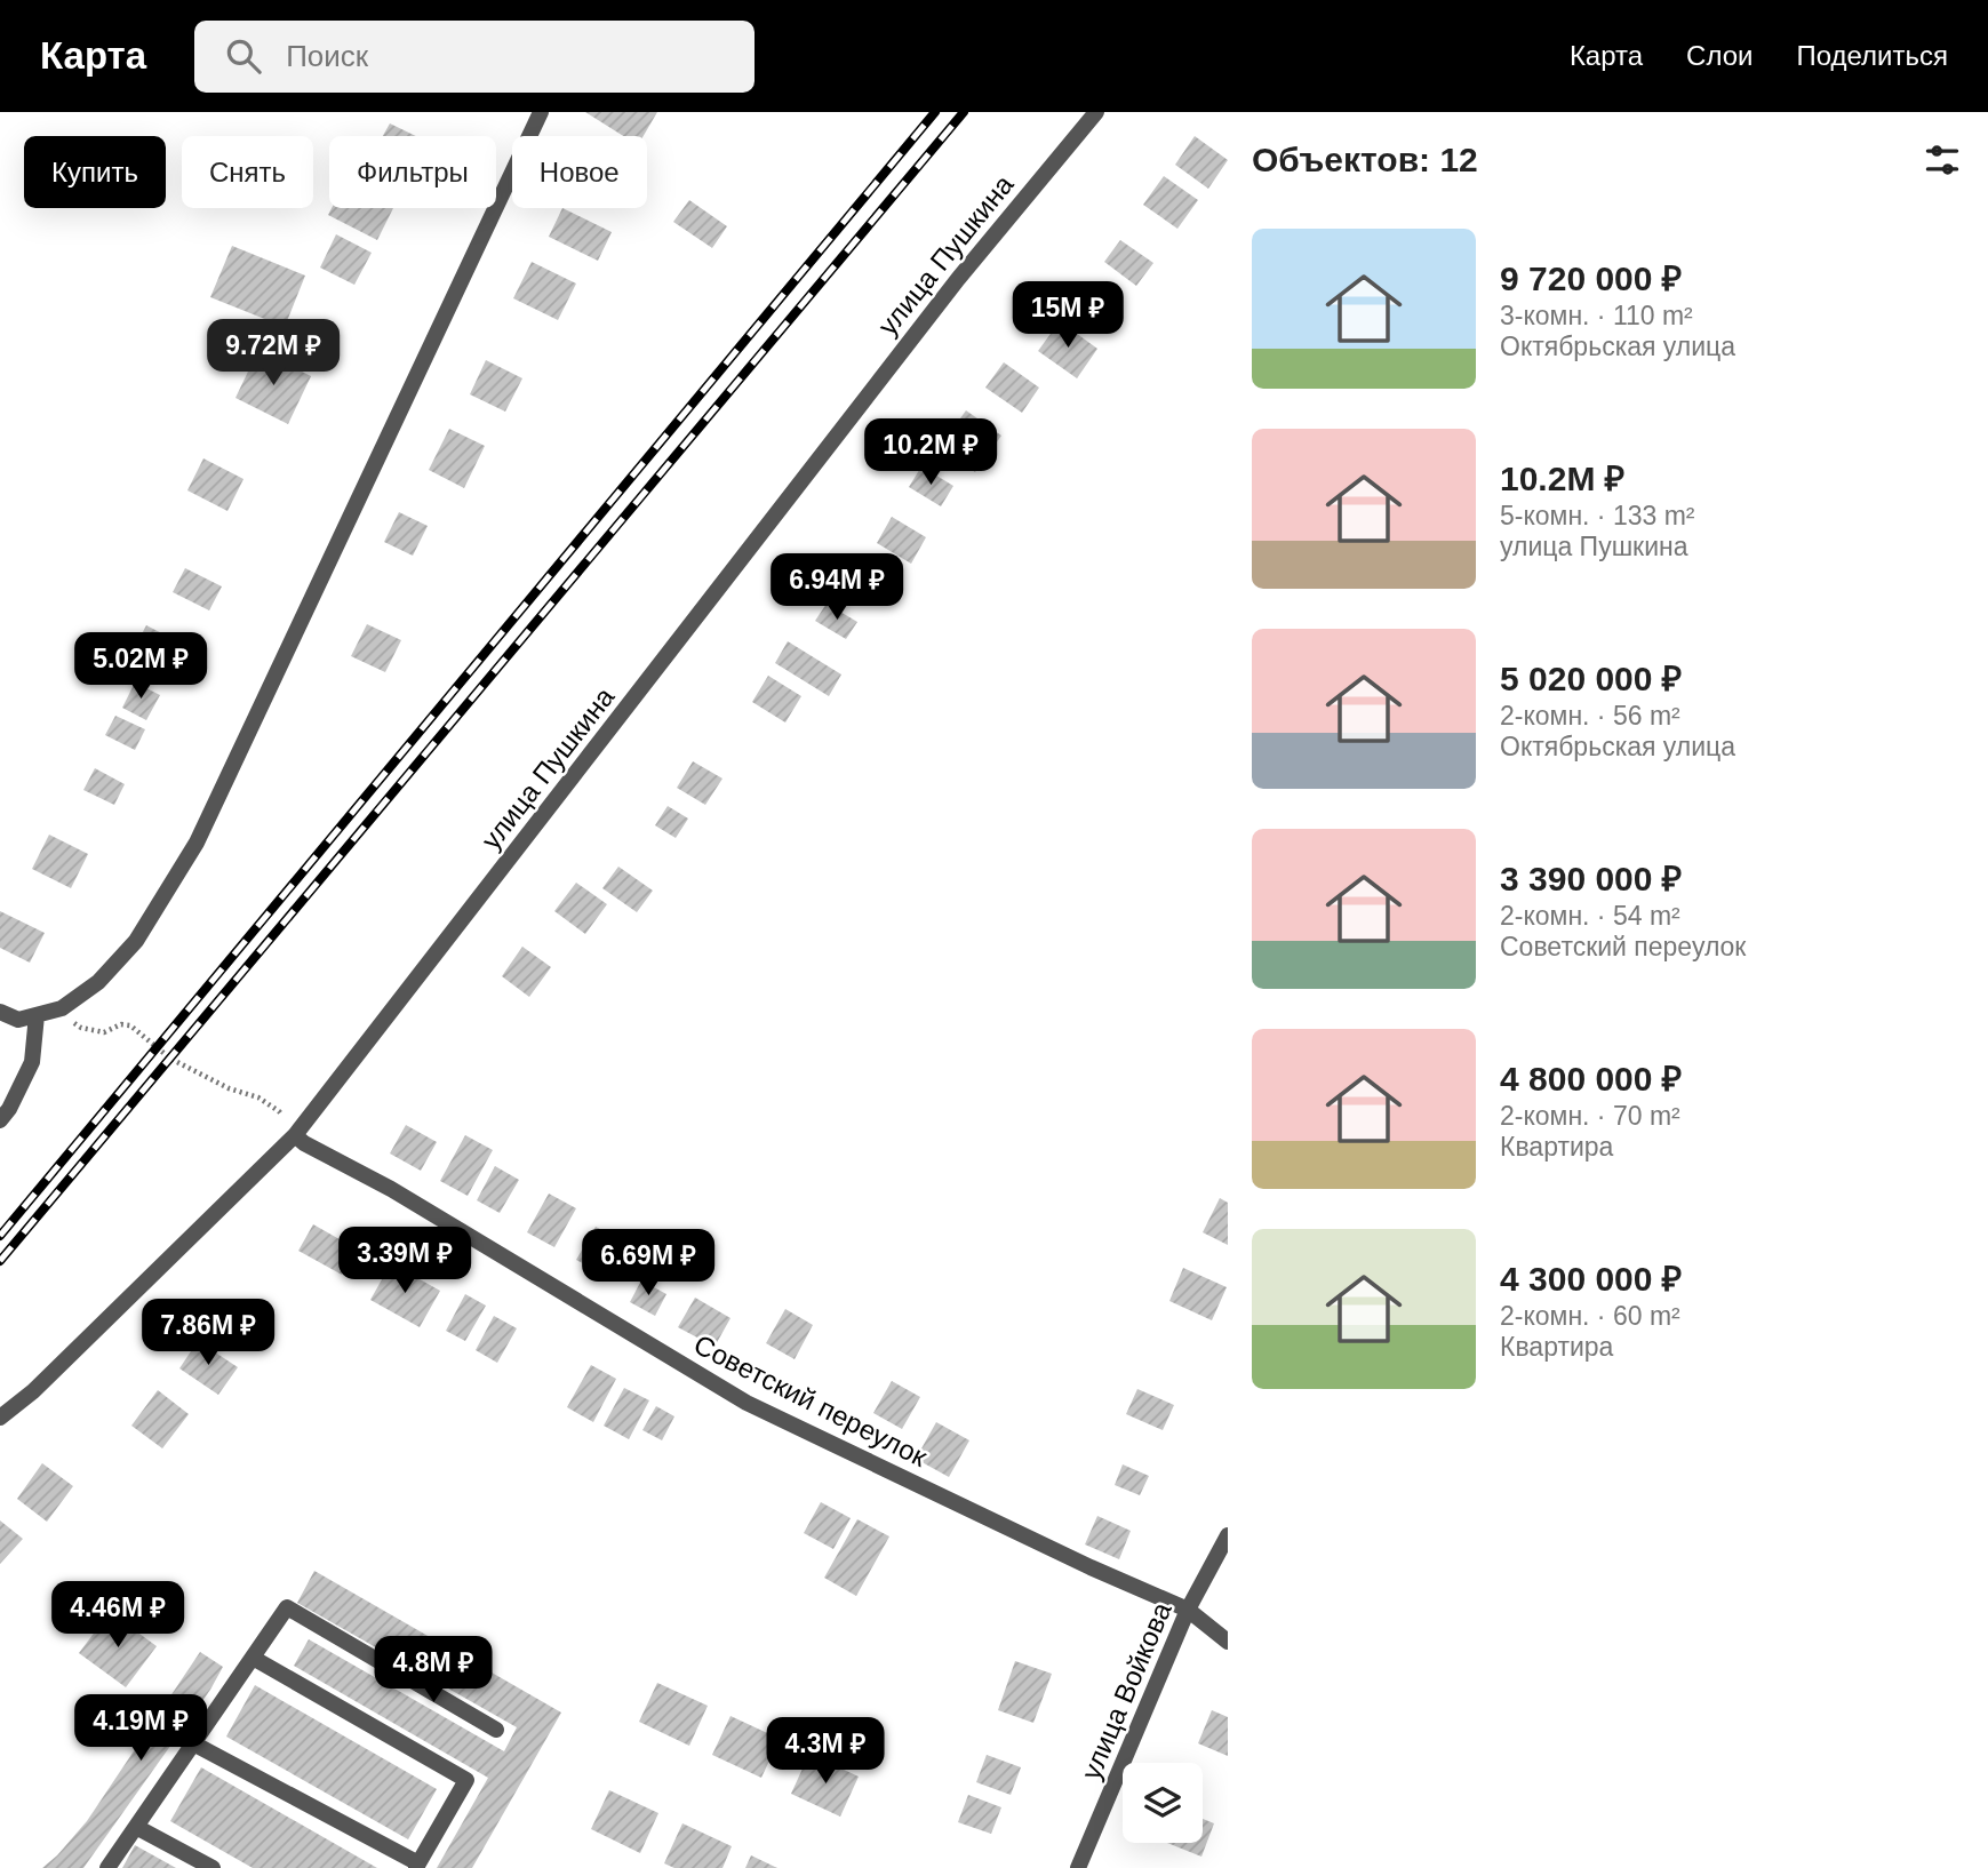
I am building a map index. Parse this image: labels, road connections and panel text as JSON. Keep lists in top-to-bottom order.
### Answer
{
  "streets": {
    "street": ["улица Пушкина", "Советский переулок", "улица Войкова"]
  },
  "crossings": [
    ["улица Пушкина", "Советский переулок"],
    ["Советский переулок", "улица Войкова"]
  ],
  "page": {
    "header": "Карта",
    "search": "Поиск",
    "nav": ["Карта", "Слои", "Поделиться"],
    "heading": "Объектов: 12",
    "chip": [
      "Купить",
      "Снять",
      "Фильтры",
      "Новое"
    ],
    "list": [
      {
        "name": "9 720 000 ₽",
        "note": "3-комн. · 110 m² · Октябрьская улица"
      },
      {
        "name": "10.2M ₽",
        "note": "5-комн. · 133 m² · улица Пушкина"
      },
      {
        "name": "5 020 000 ₽",
        "note": "2-комн. · 56 m² · Октябрьская улица"
      },
      {
        "name": "3 390 000 ₽",
        "note": "2-комн. · 54 m² · Советский переулок"
      },
      {
        "name": "4 800 000 ₽",
        "note": "2-комн. · 70 m² · Квартира"
      },
      {
        "name": "4 300 000 ₽",
        "note": "2-комн. · 60 m² · Квартира"
      }
    ],
    "price": [
      "15M ₽",
      "9.72M ₽",
      "10.2M ₽",
      "6.94M ₽",
      "5.02M ₽",
      "3.39M ₽",
      "6.69M ₽",
      "7.86M ₽",
      "4.46M ₽",
      "4.8M ₽",
      "4.19M ₽",
      "4.3M ₽"
    ]
  }
}
